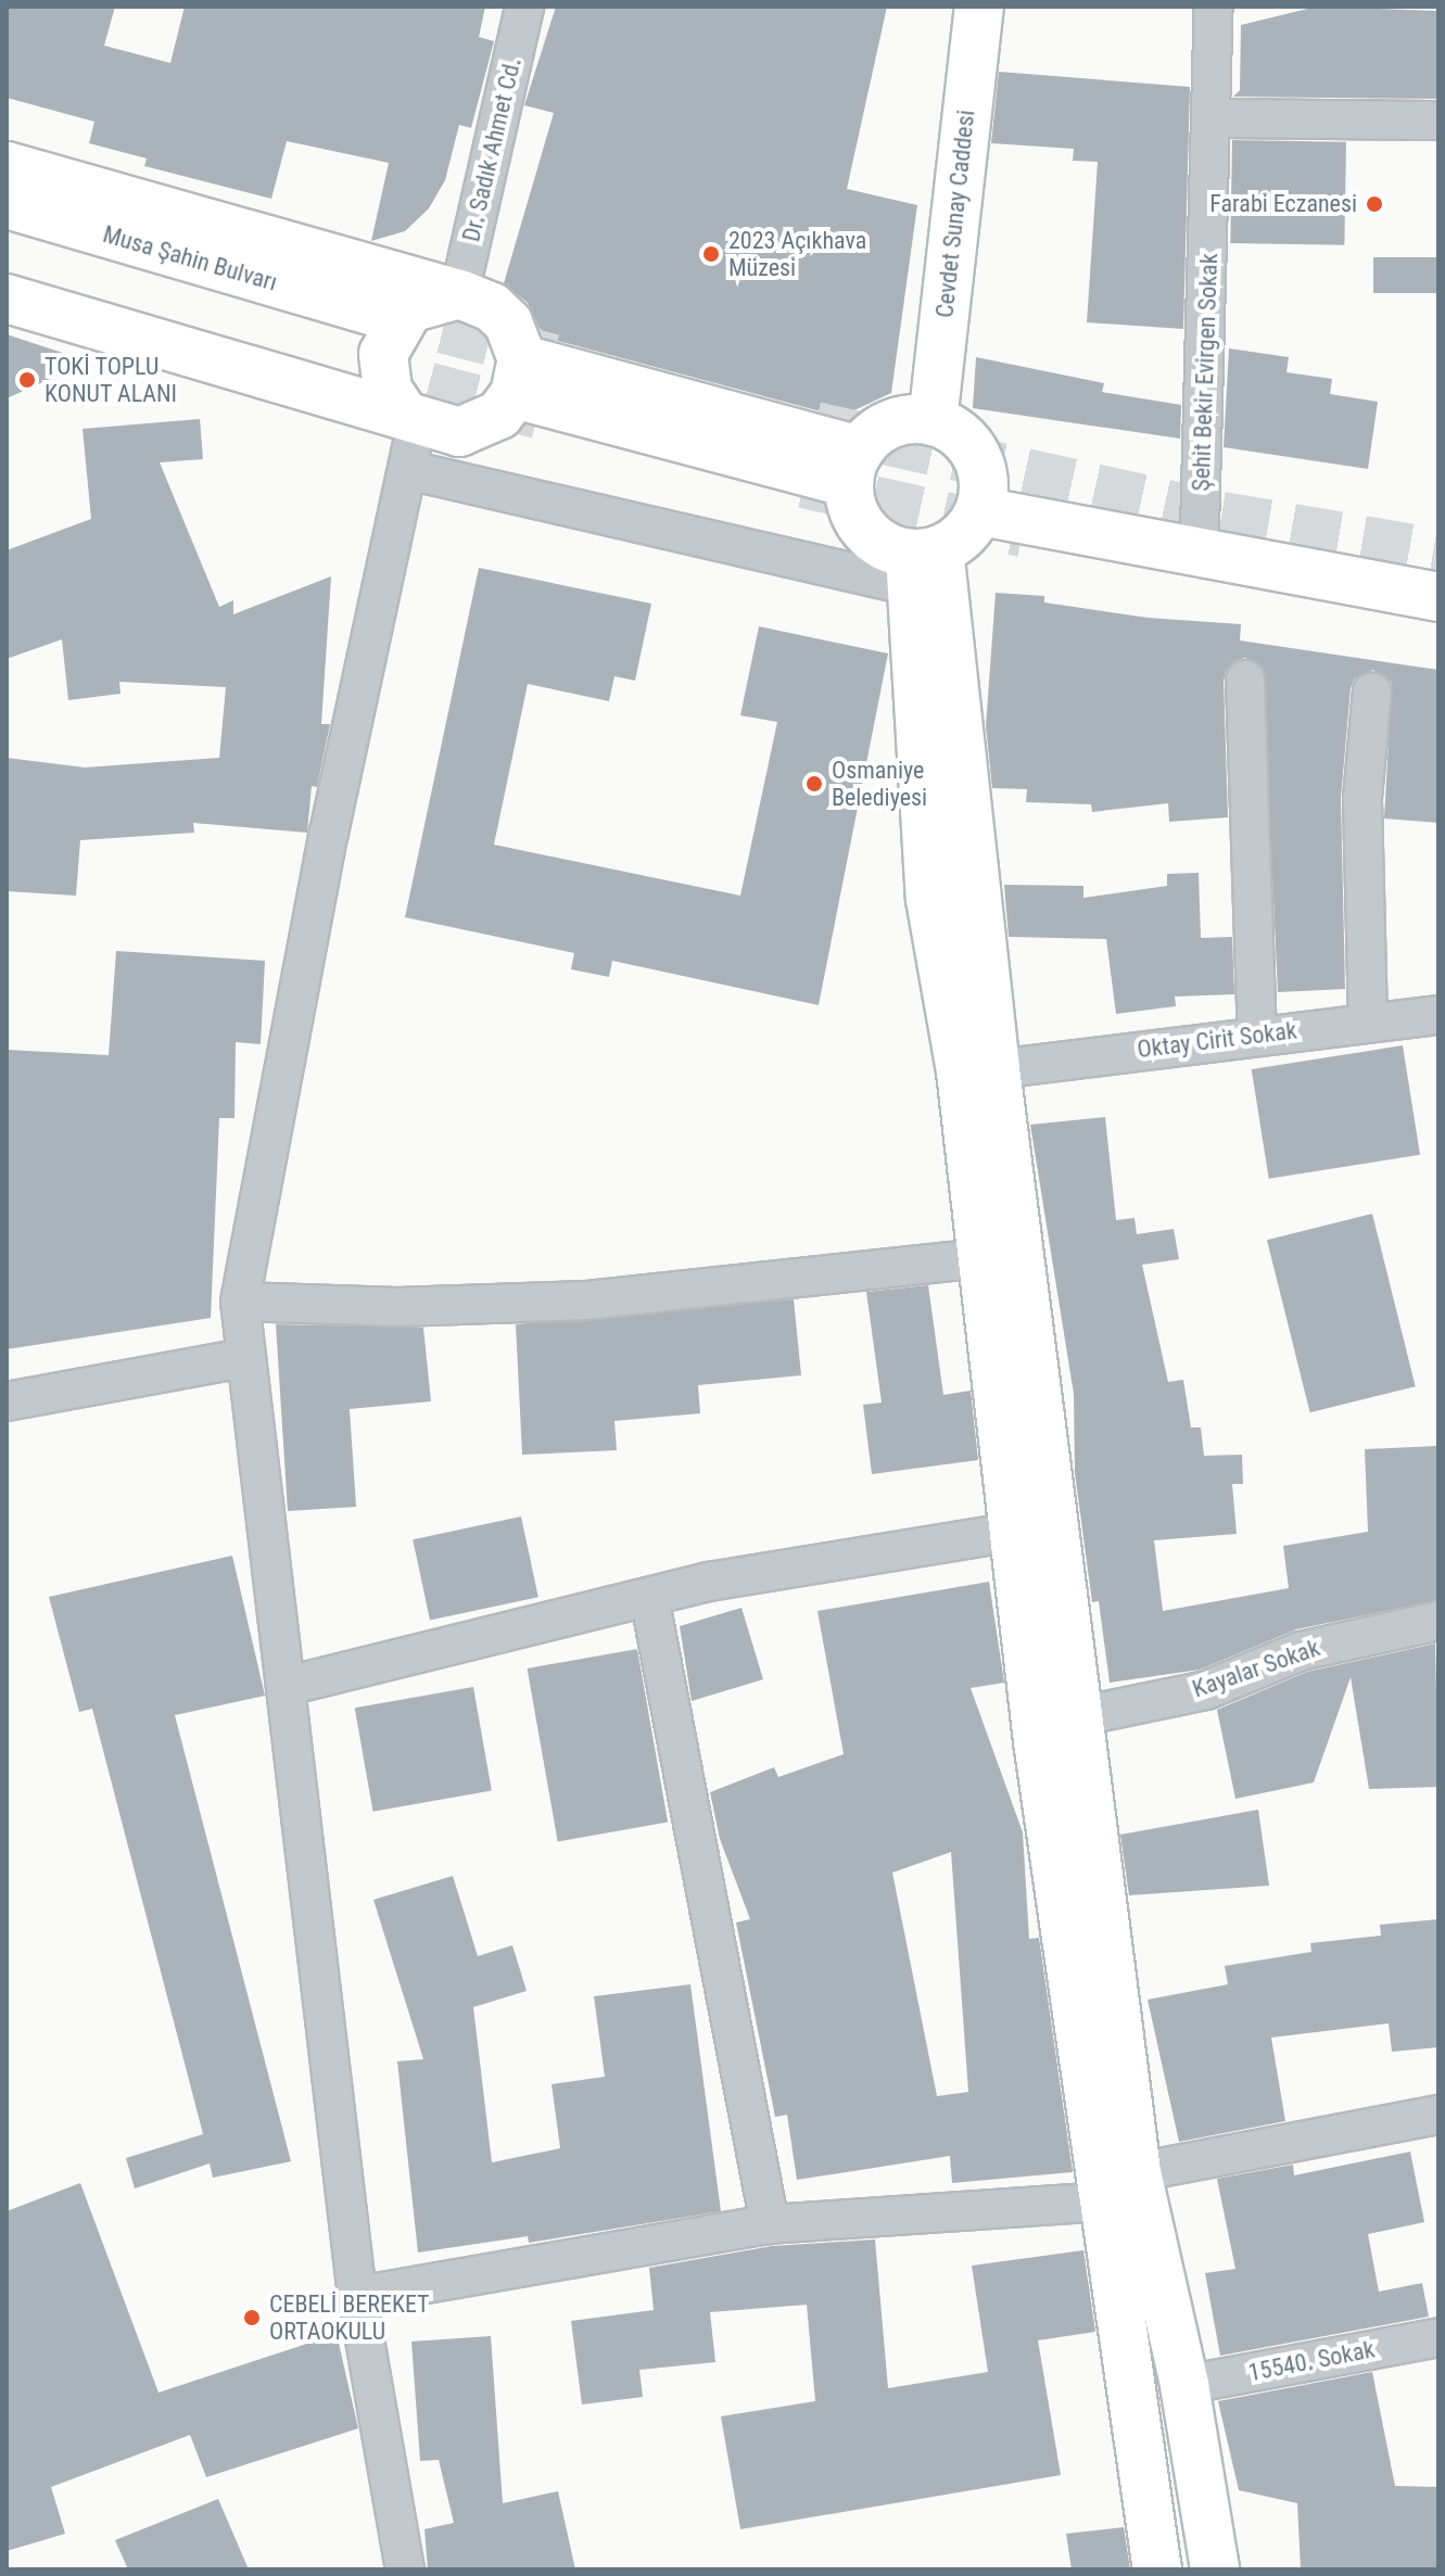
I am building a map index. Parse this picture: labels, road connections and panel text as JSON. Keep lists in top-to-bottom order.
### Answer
{
  "streets": {
    "main road": ["Cevdet Sunay Caddesi", "Musa Şahin Bulvarı"],
    "street": [
      "Dr. Sadık Ahmet Cd.",
      "Şehit Bekir Evirgen Sokak",
      "Oktay Cirit Sokak",
      "Kayalar Sokak",
      "15540. Sokak"
    ]
  },
  "places": [
    "Farabi Eczanesi",
    "2023 Açıkhava Müzesi",
    "TOKİ TOPLU KONUT ALANI",
    "Osmaniye Belediyesi",
    "CEBELİ BEREKET ORTAOKULU"
  ]
}
